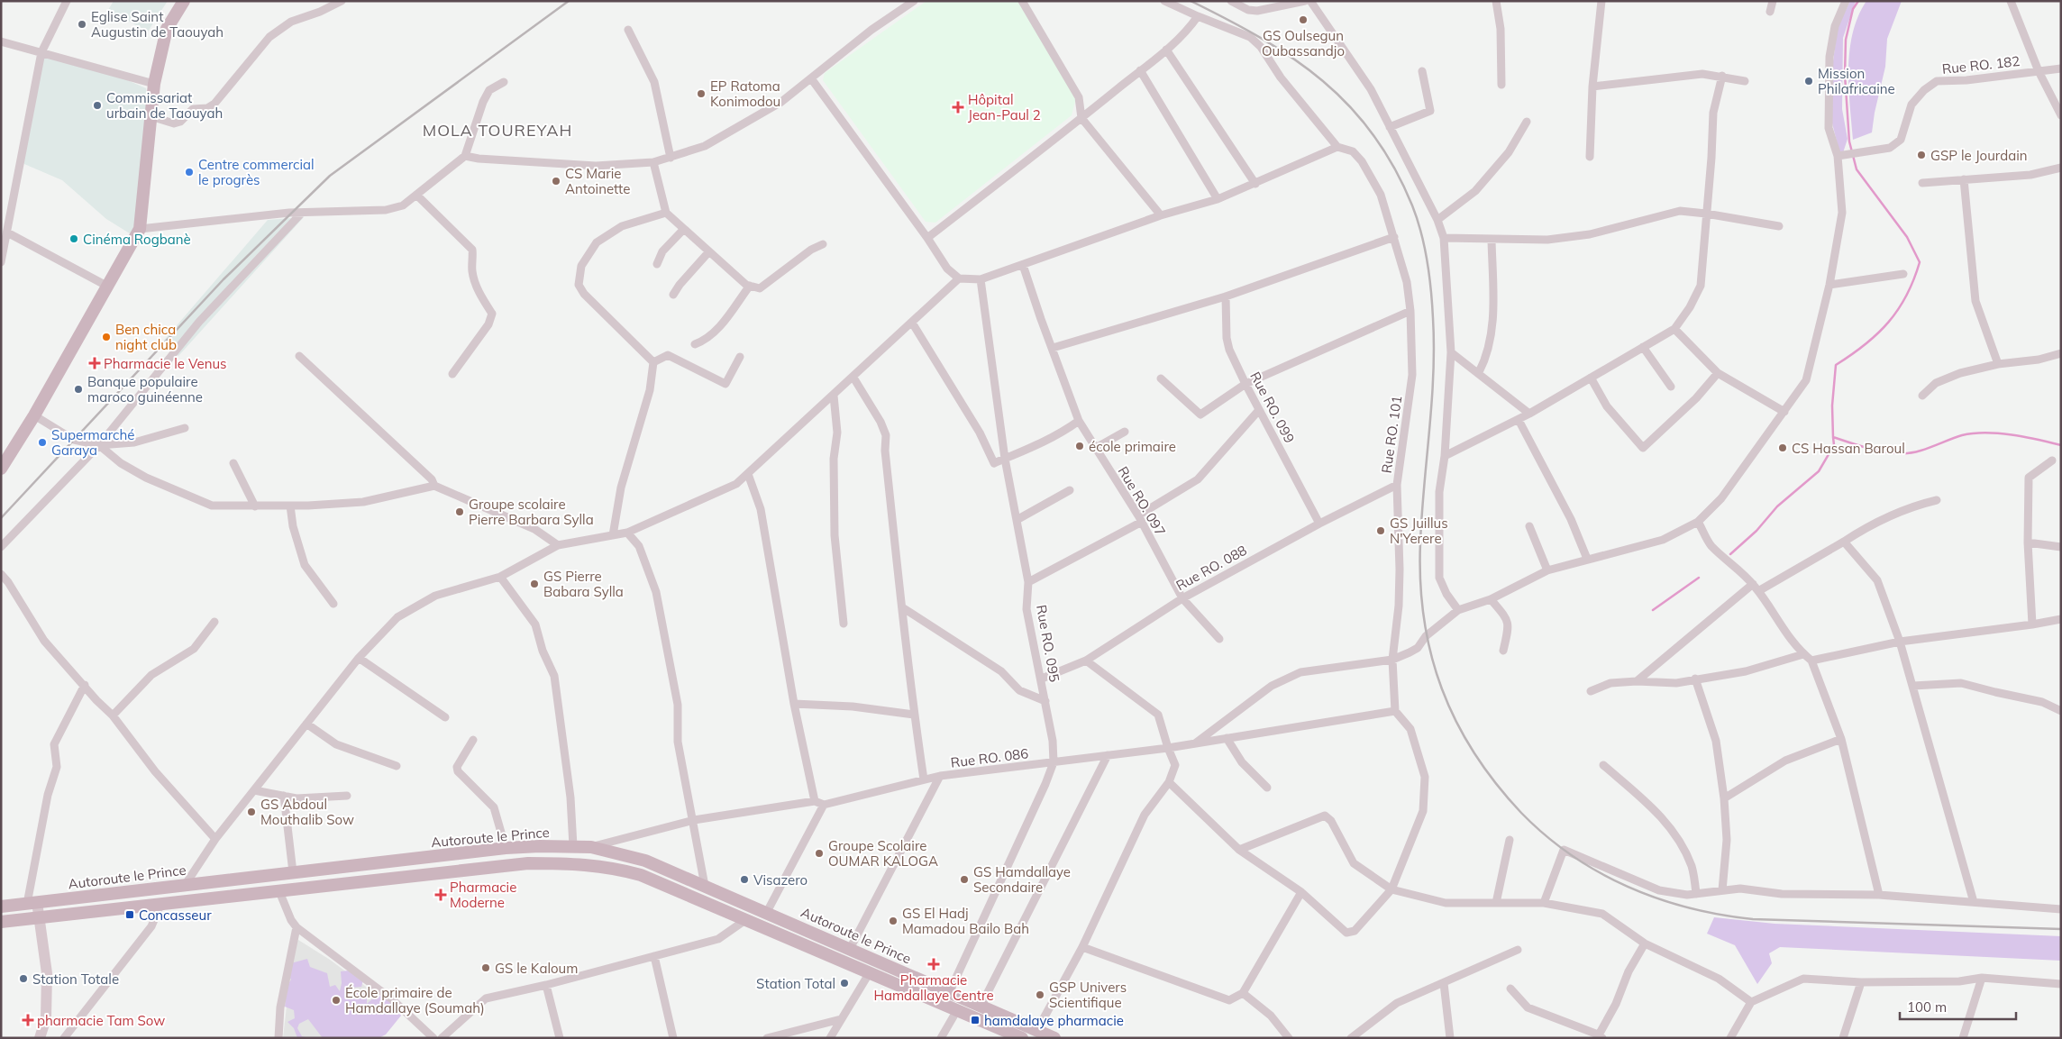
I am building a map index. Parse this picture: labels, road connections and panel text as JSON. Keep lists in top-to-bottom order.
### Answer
{
  "streets": {
    "main road": ["Autoroute le Prince"],
    "street": [
      "Rue RO. 182",
      "Rue RO. 099",
      "Rue RO. 101",
      "Rue RO. 097",
      "Rue RO. 088",
      "Rue RO. 095",
      "Rue RO. 086"
    ]
  },
  "crossings": [
    ["Rue RO. 099", "Rue RO. 088"],
    ["Rue RO. 101", "Rue RO. 088"],
    ["Rue RO. 101", "Rue RO. 086"],
    ["Rue RO. 097", "Rue RO. 088"],
    ["Rue RO. 088", "Rue RO. 095"],
    ["Rue RO. 095", "Rue RO. 086"],
    ["Rue RO. 095", "Autoroute le Prince"]
  ],
  "districts": ["MOLA TOUREYAH"],
  "places": {
    "other": [
      "GS Oulsegun Oubassandjo",
      "Eglise Saint Augustin de Taouyah",
      "Mission Philafricaine",
      "EP Ratoma Konimodou",
      "Commissariat urbain de Taouyah",
      "GSP le Jourdain",
      "Centre commercial le progrès",
      "CS Marie Antoinette",
      "Cinéma Rogbanè",
      "Ben chica night club",
      "Banque populaire maroco guinéenne",
      "Supermarché Garaya",
      "école primaire",
      "CS Hassan Baroul",
      "Groupe scolaire Pierre Barbara Sylla",
      "GS Juillus N'Yerere",
      "GS Pierre Babara Sylla",
      "GS Abdoul Mouthalib Sow",
      "Groupe Scolaire OUMAR KALOGA",
      "Visazero",
      "GS Hamdallaye Secondaire",
      "GS El Hadj Mamadou Bailo Bah",
      "GS le Kaloum",
      "Station Totale",
      "Station Total",
      "GSP Univers Scientifique",
      "École primaire de Hamdallaye (Soumah)"
    ],
    "health": [
      "Hôpital Jean-Paul 2",
      "Pharmacie le Venus",
      "Pharmacie Moderne",
      "Pharmacie Hamdallaye Centre",
      "pharmacie Tam Sow"
    ],
    "transit": ["Concasseur", "hamdalaye pharmacie"]
  },
  "scale_bar": "100 m"
}
